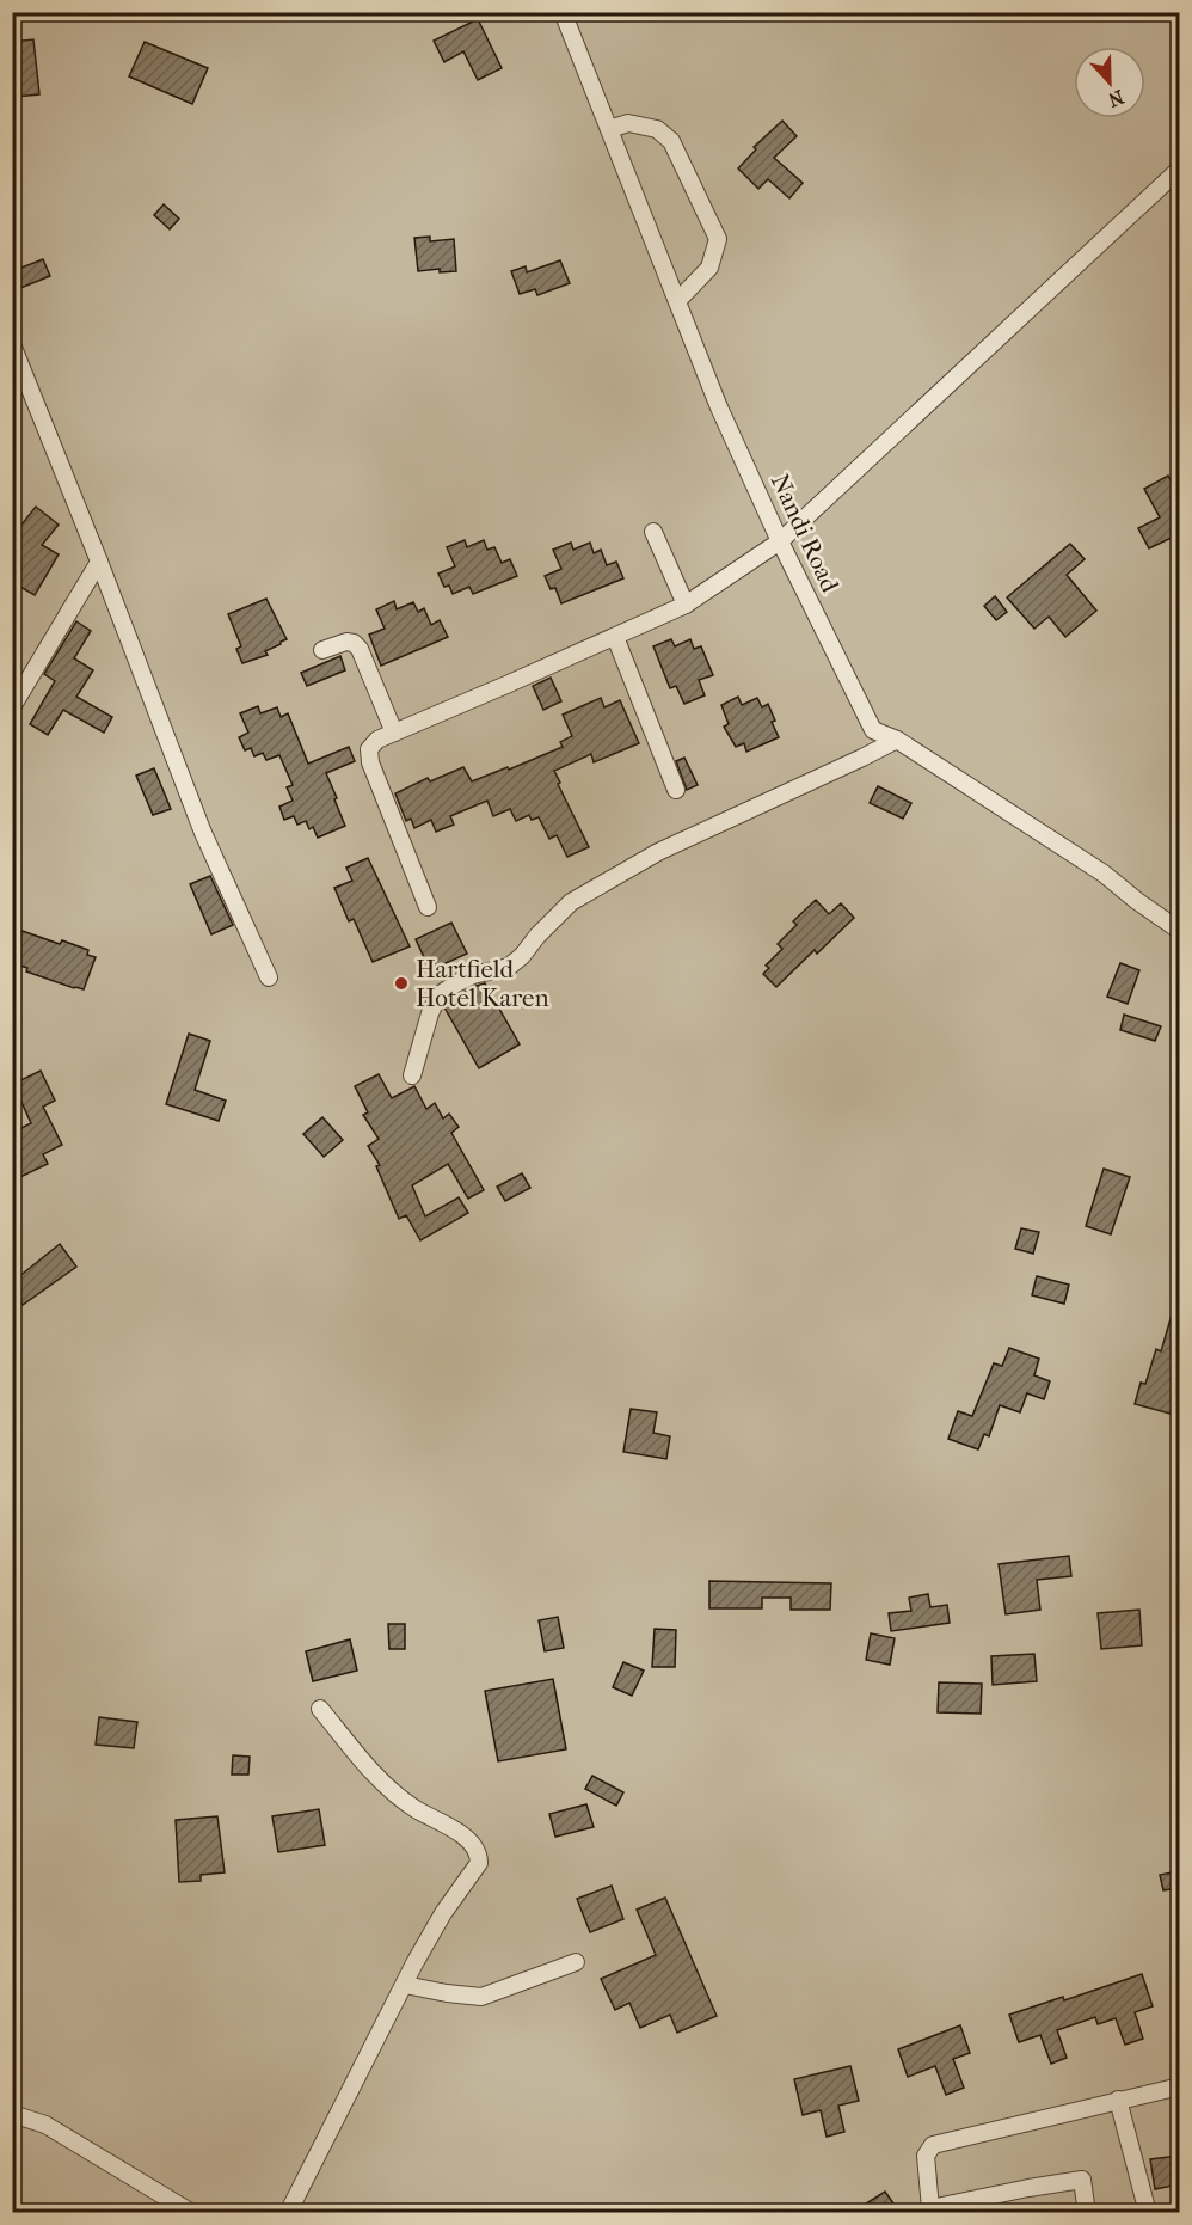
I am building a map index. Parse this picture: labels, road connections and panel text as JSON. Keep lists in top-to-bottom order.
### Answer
{
  "streets": {
    "street": ["Nandi Road"]
  },
  "places": ["Hartfield Hotel Karen"],
  "north": "bottom"
}
